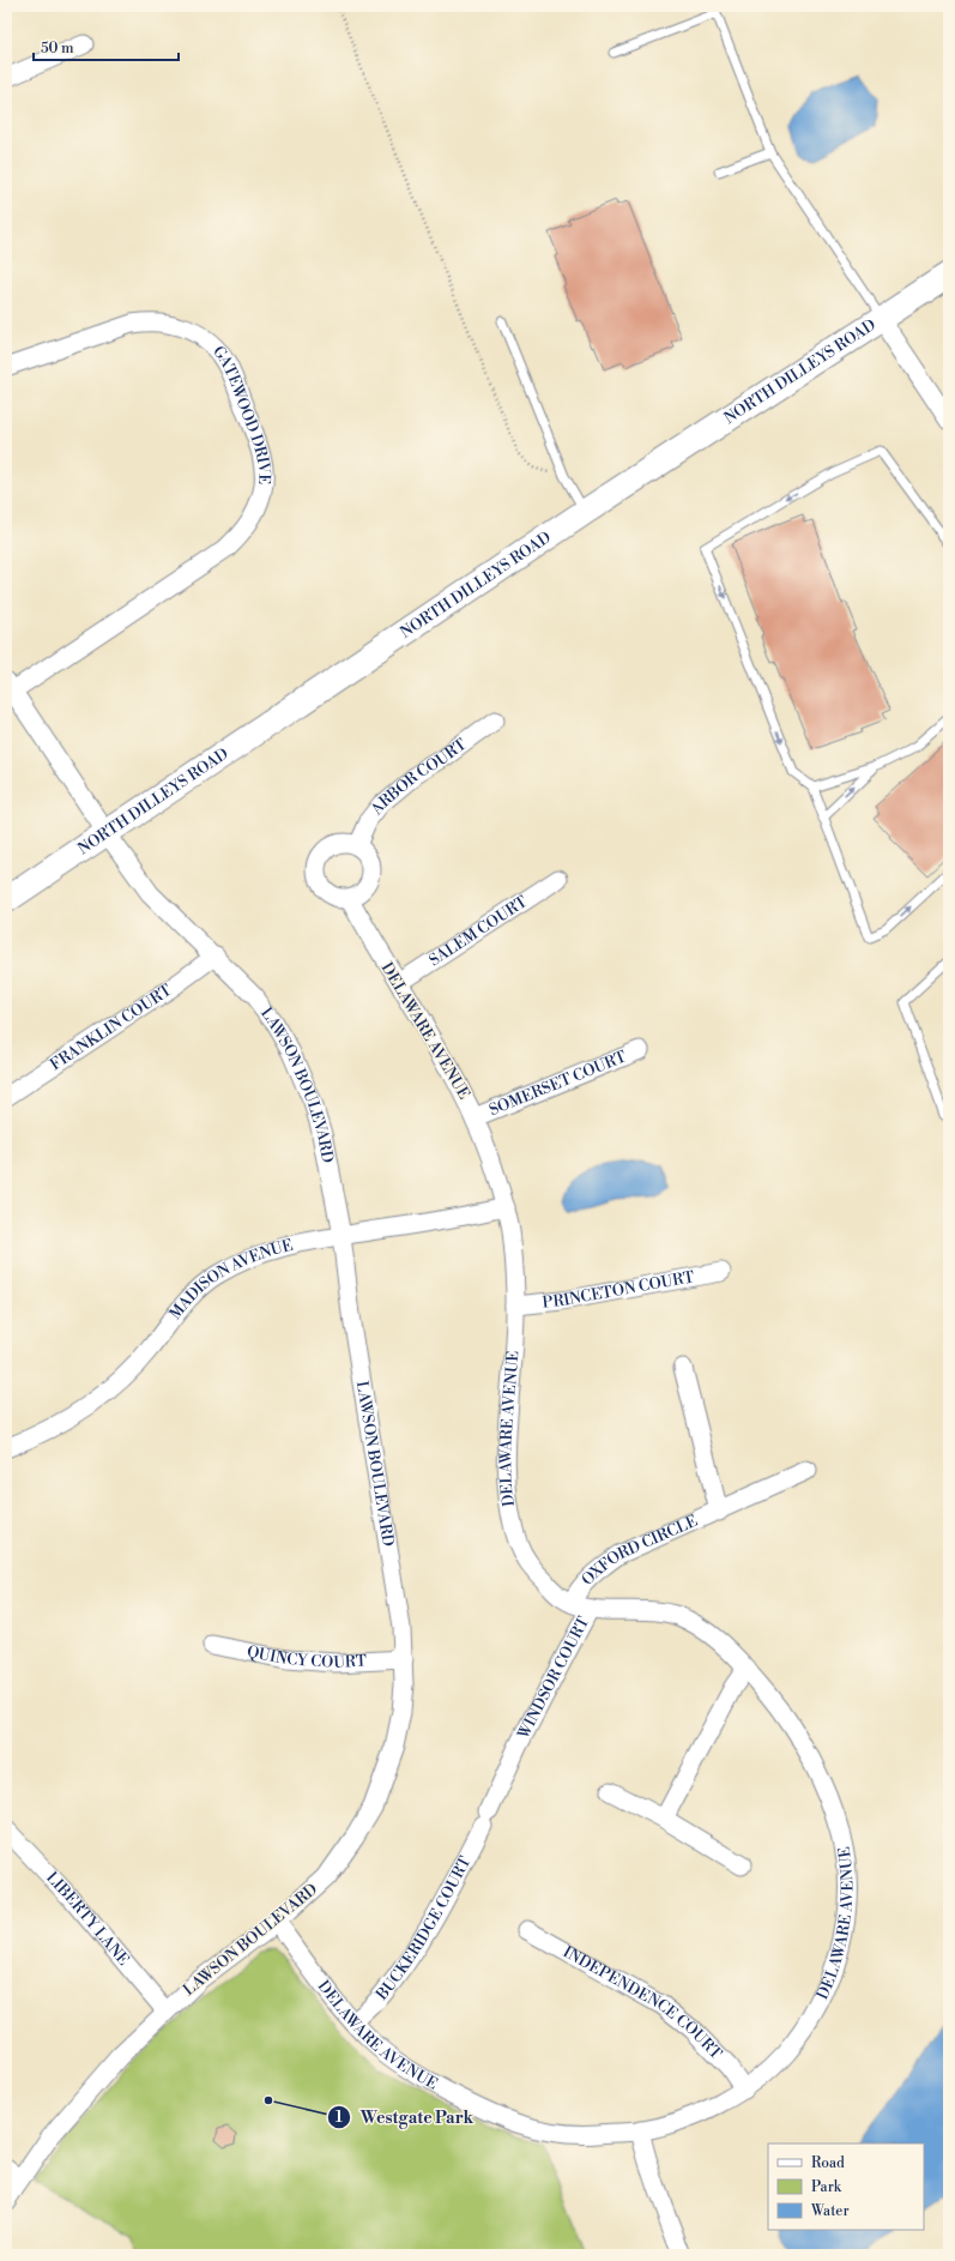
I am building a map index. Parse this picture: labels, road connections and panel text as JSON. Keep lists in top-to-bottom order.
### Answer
{
  "streets": {
    "street": [
      "NORTH DILLEYS ROAD",
      "GATEWOOD DRIVE",
      "ARBOR COURT",
      "SALEM COURT",
      "FRANKLIN COURT",
      "DELAWARE AVENUE",
      "SOMERSET COURT",
      "LAWSON BOULEVARD",
      "MADISON AVENUE",
      "PRINCETON COURT",
      "OXFORD CIRCLE",
      "QUINCY COURT",
      "WINDSOR COURT",
      "LIBERTY LANE",
      "BUCKERIDGE COURT",
      "INDEPENDENCE COURT"
    ]
  },
  "crossings": [
    ["NORTH DILLEYS ROAD", "LAWSON BOULEVARD"],
    ["GATEWOOD DRIVE", "LAWSON BOULEVARD"],
    ["ARBOR COURT", "DELAWARE AVENUE"],
    ["SALEM COURT", "DELAWARE AVENUE"],
    ["FRANKLIN COURT", "LAWSON BOULEVARD"],
    ["DELAWARE AVENUE", "SOMERSET COURT"],
    ["DELAWARE AVENUE", "LAWSON BOULEVARD"],
    ["DELAWARE AVENUE", "MADISON AVENUE"],
    ["DELAWARE AVENUE", "PRINCETON COURT"],
    ["DELAWARE AVENUE", "OXFORD CIRCLE"],
    ["DELAWARE AVENUE", "WINDSOR COURT"],
    ["DELAWARE AVENUE", "BUCKERIDGE COURT"],
    ["DELAWARE AVENUE", "INDEPENDENCE COURT"],
    ["LAWSON BOULEVARD", "MADISON AVENUE"],
    ["LAWSON BOULEVARD", "QUINCY COURT"],
    ["LAWSON BOULEVARD", "LIBERTY LANE"],
    ["WINDSOR COURT", "BUCKERIDGE COURT"]
  ],
  "places": ["Westgate Park"],
  "legend": ["Road", "Park", "Water"],
  "scale_bar": "50 m"
}
